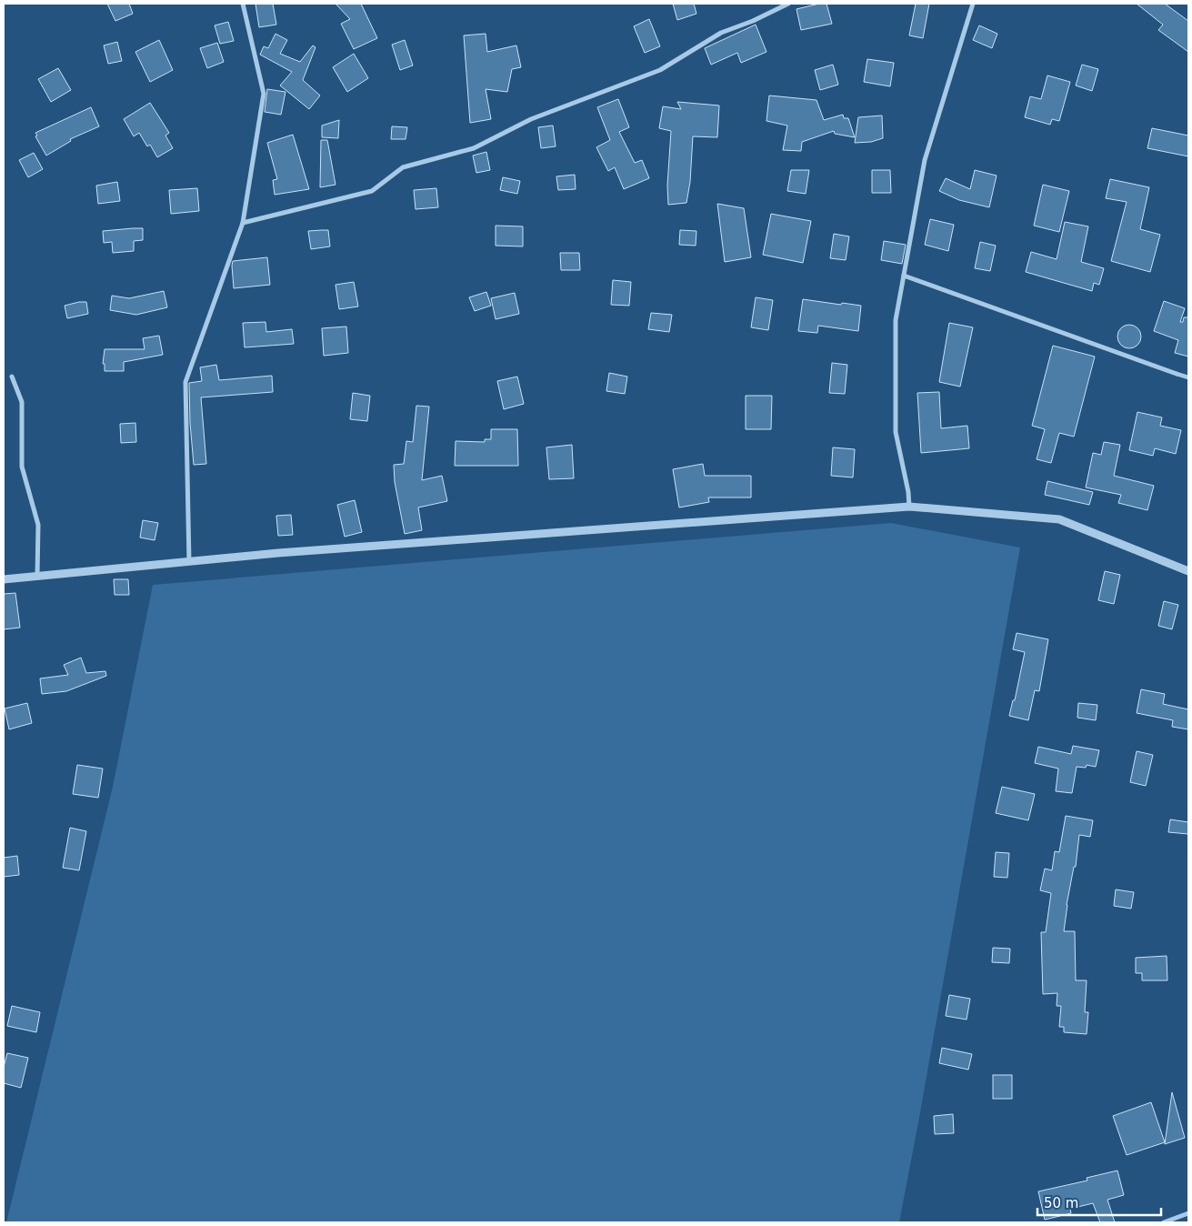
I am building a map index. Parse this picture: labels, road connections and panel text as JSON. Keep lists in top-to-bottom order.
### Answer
{
  "scale_bar": "50 m"
}
